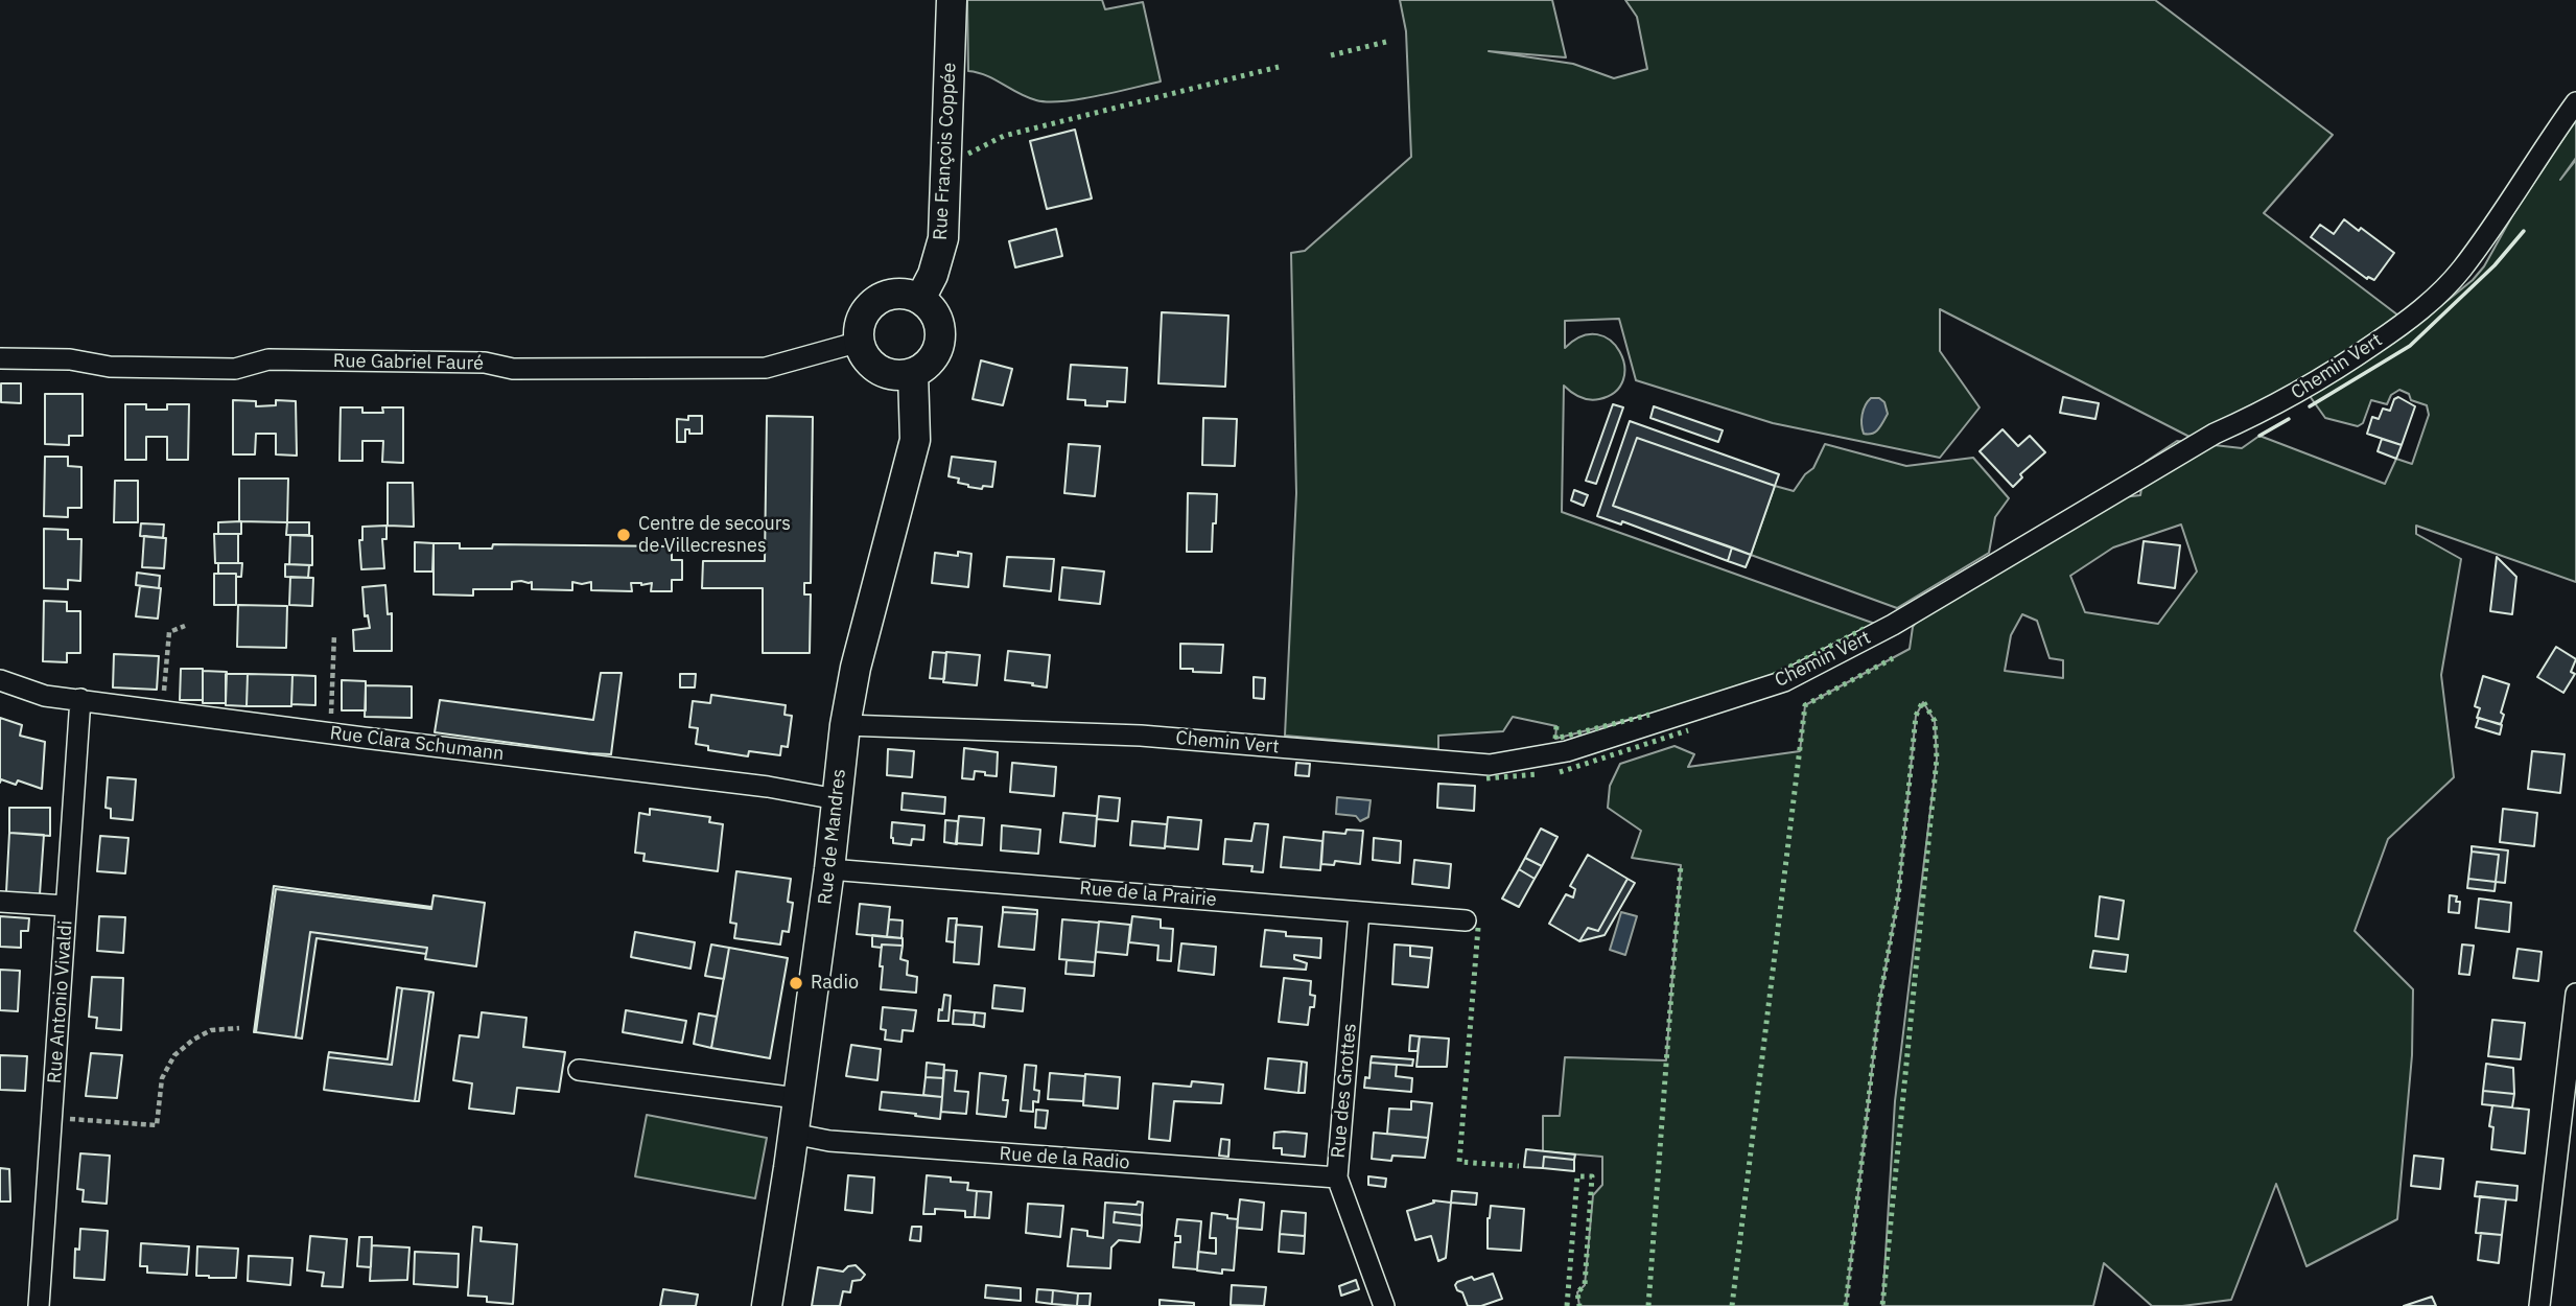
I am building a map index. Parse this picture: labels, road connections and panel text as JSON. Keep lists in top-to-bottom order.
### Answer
{
  "streets": {
    "street": [
      "Rue François Coppée",
      "Rue Gabriel Fauré",
      "Chemin Vert",
      "Rue Clara Schumann",
      "Rue de Mandres",
      "Rue de la Prairie",
      "Rue Antonio Vivaldi",
      "Rue des Grottes",
      "Rue de la Radio"
    ]
  },
  "crossings": [
    ["Rue François Coppée", "Rue Gabriel Fauré"],
    ["Rue François Coppée", "Rue de Mandres"],
    ["Rue Gabriel Fauré", "Rue de Mandres"],
    ["Chemin Vert", "Rue de Mandres"],
    ["Rue Clara Schumann", "Rue de Mandres"],
    ["Rue Clara Schumann", "Rue Antonio Vivaldi"],
    ["Rue de Mandres", "Rue de la Prairie"],
    ["Rue de Mandres", "Rue de la Radio"],
    ["Rue de la Prairie", "Rue des Grottes"],
    ["Rue des Grottes", "Rue de la Radio"]
  ],
  "places": ["Centre de secours de Villecresnes", "Radio"]
}
